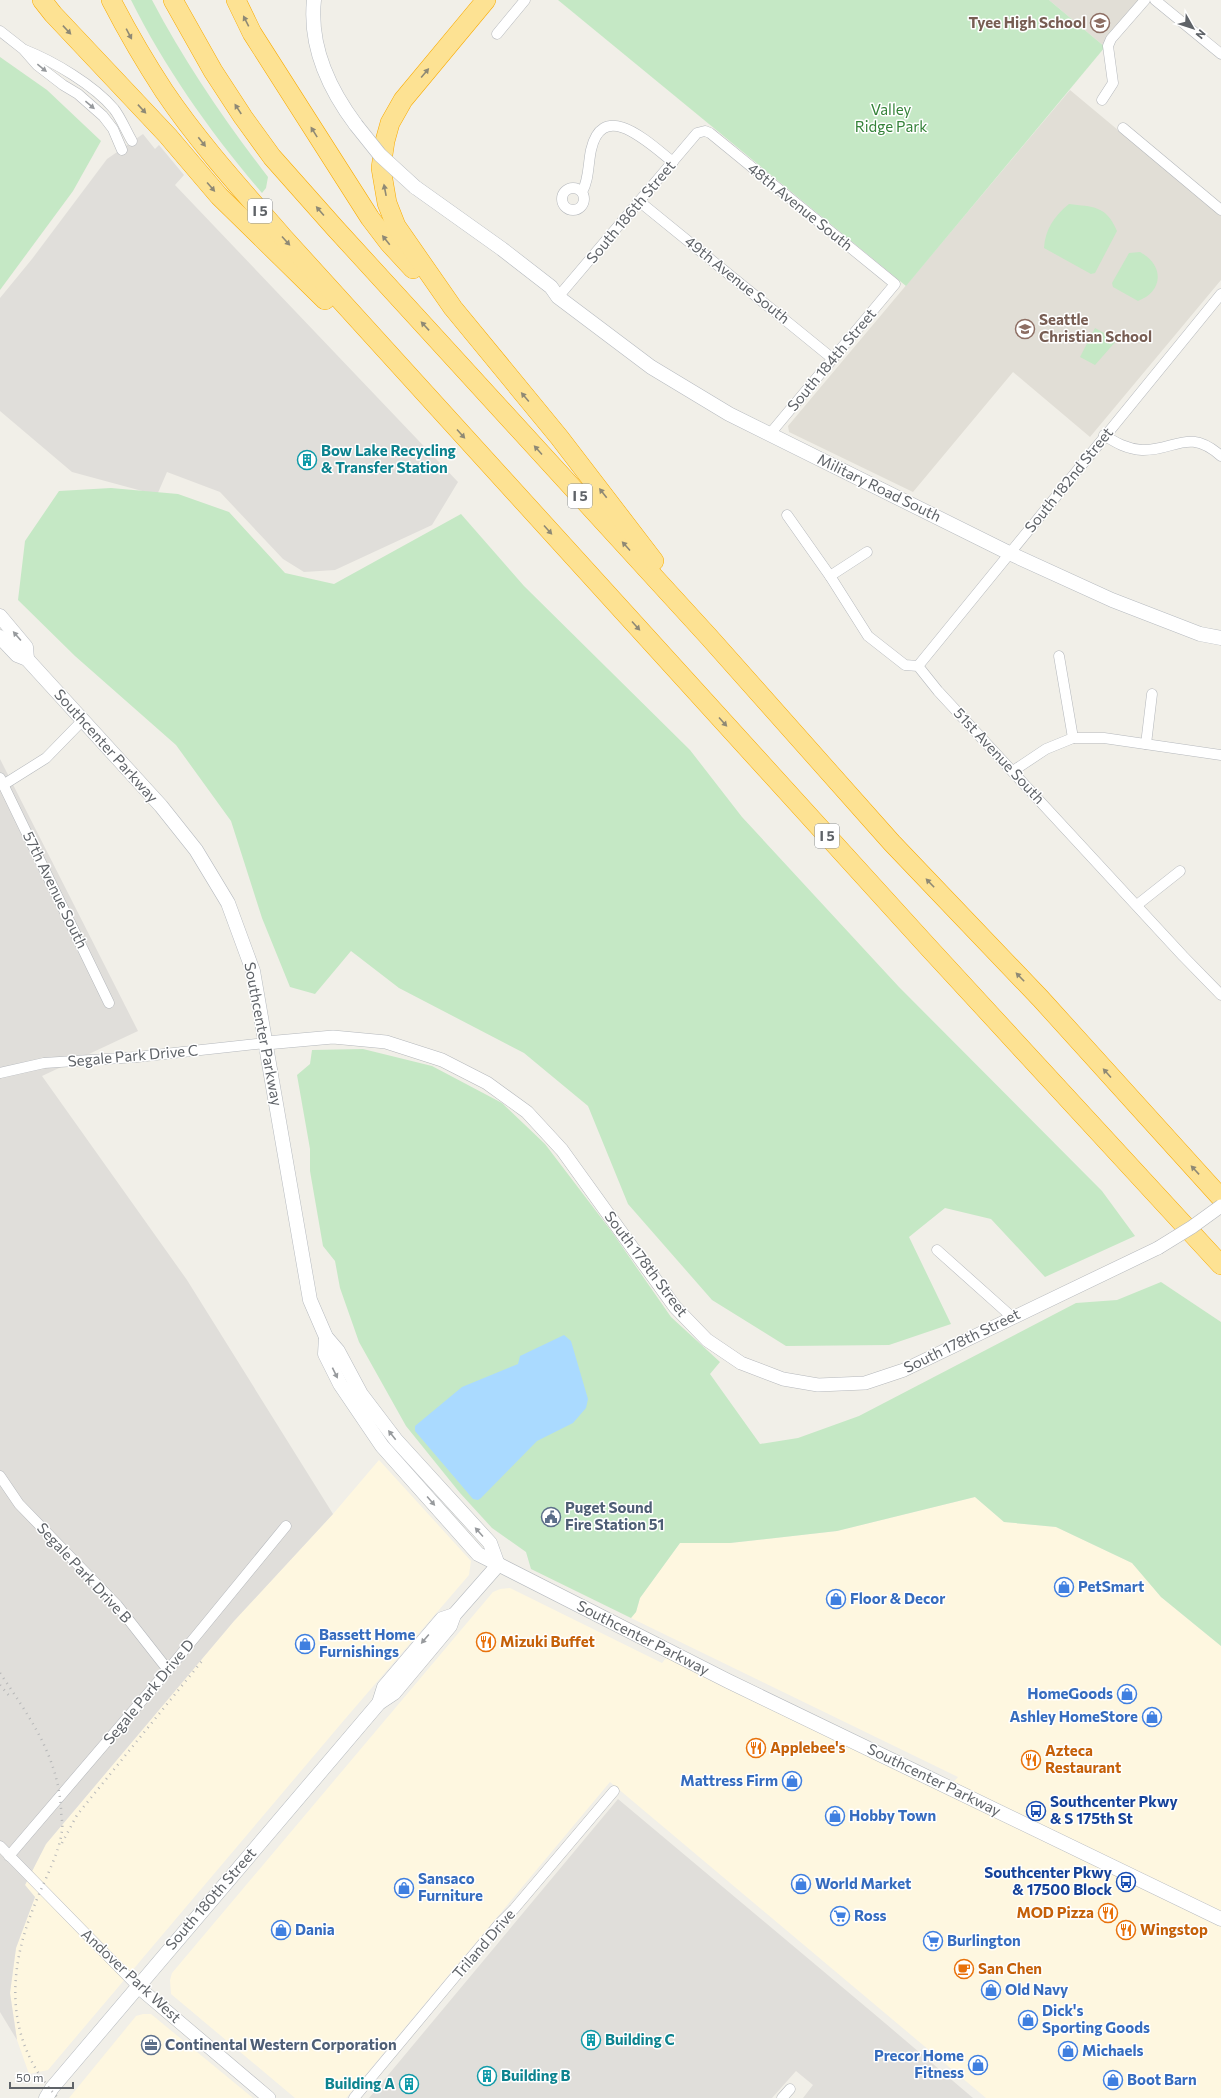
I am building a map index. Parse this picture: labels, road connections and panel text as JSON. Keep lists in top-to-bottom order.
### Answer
{
  "streets": {
    "highway": ["I 5"],
    "main road": ["Military Road South", "Southcenter Parkway", "South 180th Street"],
    "street": [
      "48th Avenue South",
      "South 186th Street",
      "49th Avenue South",
      "South 184th Street",
      "South 182nd Street",
      "51st Avenue South",
      "57th Avenue South",
      "Segale Park Drive C",
      "South 178th Street",
      "Segale Park Drive B",
      "Segale Park Drive D",
      "Triland Drive",
      "Andover Park West"
    ]
  },
  "crossings": [
    ["48th Avenue South", "South 186th Street"],
    ["48th Avenue South", "South 184th Street"],
    ["South 186th Street", "49th Avenue South"],
    ["South 186th Street", "Military Road South"],
    ["49th Avenue South", "South 184th Street"],
    ["South 184th Street", "Military Road South"],
    ["South 182nd Street", "Military Road South"],
    ["South 182nd Street", "51st Avenue South"],
    ["Southcenter Parkway", "Segale Park Drive C"],
    ["Southcenter Parkway", "South 178th Street"],
    ["Southcenter Parkway", "South 180th Street"],
    ["Segale Park Drive C", "South 178th Street"],
    ["Segale Park Drive B", "Segale Park Drive D"],
    ["Segale Park Drive D", "Andover Park West"],
    ["South 180th Street", "Andover Park West"]
  ],
  "parks": ["Valley Ridge Park"],
  "places": {
    "school or university": ["Tyee High School", "Seattle Christian School"],
    "building": [
      "Bow Lake Recycling & Transfer Station",
      "Building C",
      "Building B",
      "Building A"
    ],
    "public building": ["Puget Sound Fire Station 51"],
    "shop": [
      "PetSmart",
      "Floor & Decor",
      "Bassett Home Furnishings",
      "HomeGoods",
      "Ashley HomeStore",
      "Mattress Firm",
      "Hobby Town",
      "World Market",
      "Sansaco Furniture",
      "Dania",
      "Old Navy",
      "Dick's Sporting Goods",
      "Michaels",
      "Precor Home Fitness",
      "Boot Barn"
    ],
    "restaurant": [
      "Mizuki Buffet",
      "Applebee's",
      "Azteca Restaurant",
      "MOD Pizza",
      "Wingstop"
    ],
    "bus stop": ["Southcenter Pkwy & S 175th St", "Southcenter Pkwy & 17500 Block"],
    "supermarket": ["Ross", "Burlington"],
    "cafe": ["San Chen"],
    "office": ["Continental Western Corporation"]
  },
  "scale_bar": "50 m",
  "north": "bottom right"
}
